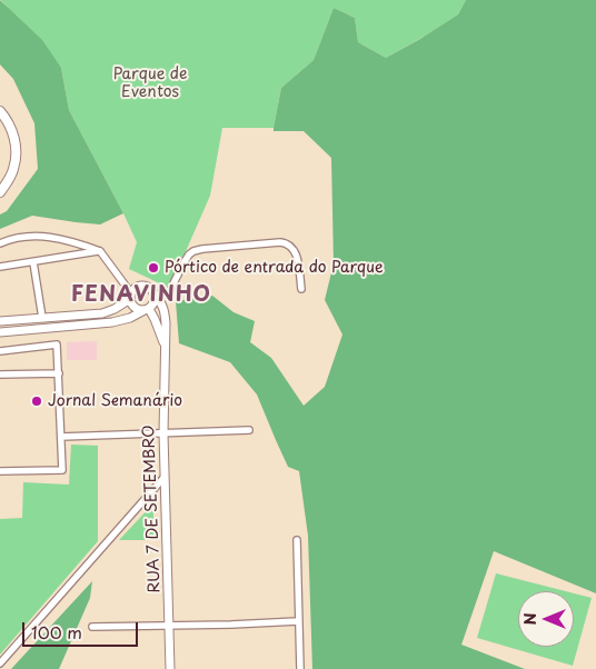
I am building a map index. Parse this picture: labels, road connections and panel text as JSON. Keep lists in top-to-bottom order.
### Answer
{
  "streets": {
    "street": ["RUA 7 DE SETEMBRO"]
  },
  "districts": ["FENAVINHO"],
  "parks": ["Parque de Eventos"],
  "places": ["Pórtico de entrada do Parque", "Jornal Semanário"],
  "scale_bar": "100 m",
  "north": "left"
}
